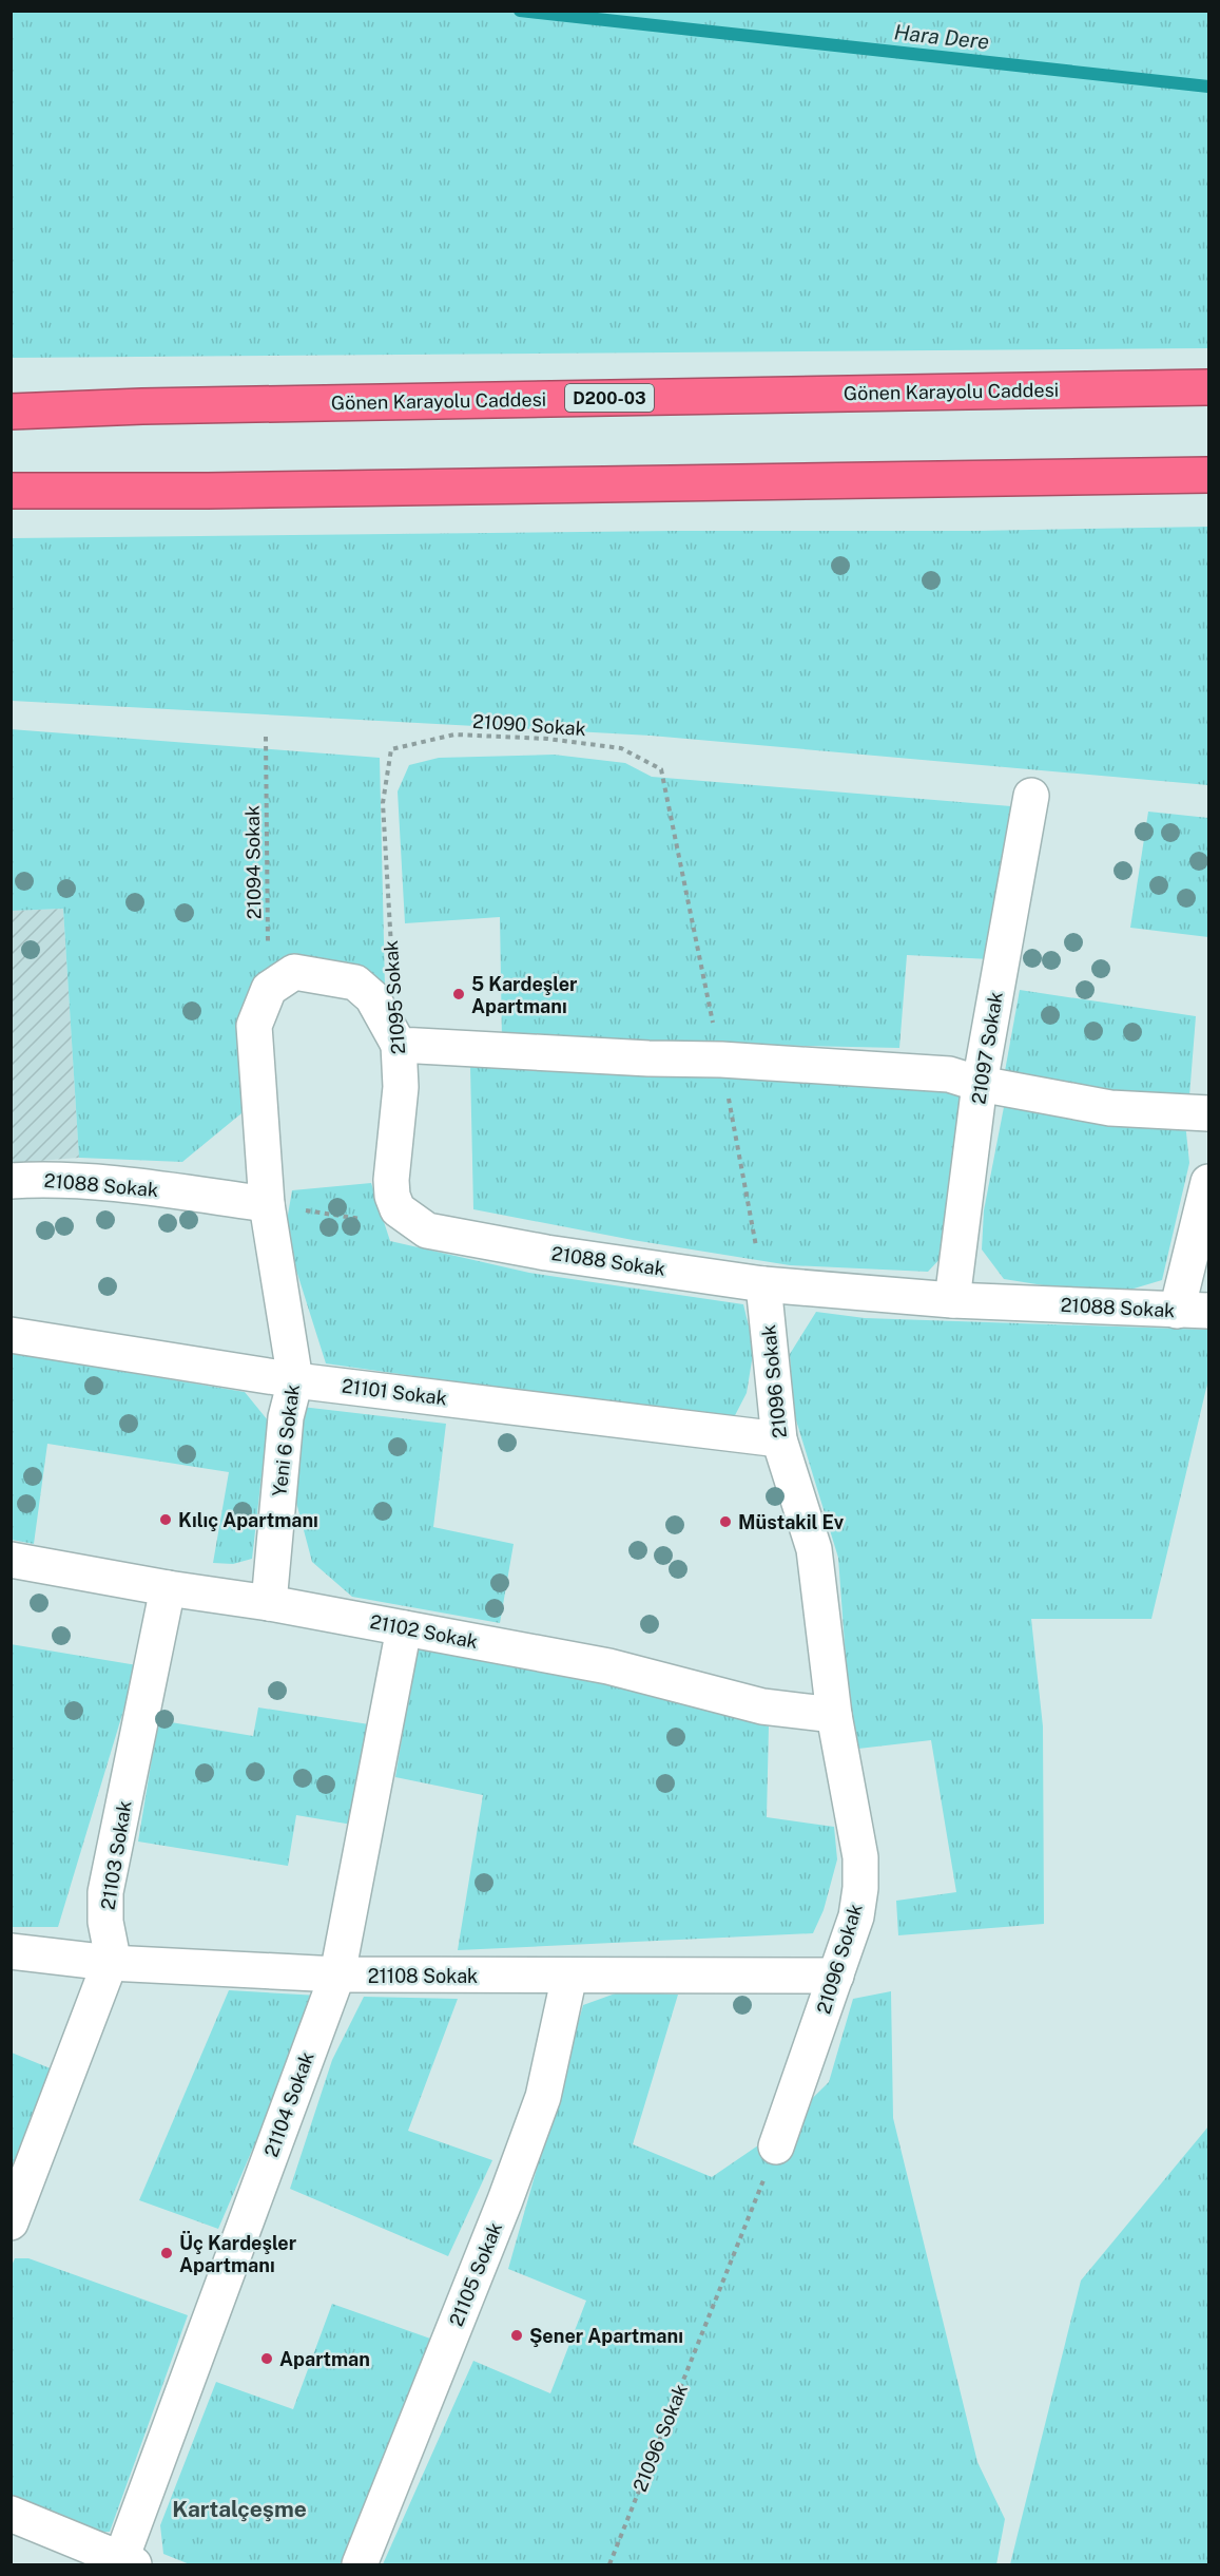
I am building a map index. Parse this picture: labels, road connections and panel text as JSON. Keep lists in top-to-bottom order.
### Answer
{
  "streets": {
    "highway": ["Gönen Karayolu Caddesi", "D200-03"],
    "street": [
      "21095 Sokak",
      "21097 Sokak",
      "21088 Sokak",
      "21096 Sokak",
      "21101 Sokak",
      "Yeni 6 Sokak",
      "21102 Sokak",
      "21103 Sokak",
      "21108 Sokak",
      "21104 Sokak",
      "21105 Sokak"
    ],
    "path": ["21090 Sokak", "21094 Sokak"]
  },
  "crossings": [
    ["21090 Sokak", "21095 Sokak"],
    ["21094 Sokak", "Yeni 6 Sokak"],
    ["21095 Sokak", "21088 Sokak"],
    ["21097 Sokak", "21088 Sokak"],
    ["21088 Sokak", "21096 Sokak"],
    ["21088 Sokak", "Yeni 6 Sokak"],
    ["21096 Sokak", "21101 Sokak"],
    ["21096 Sokak", "21102 Sokak"],
    ["21096 Sokak", "21108 Sokak"],
    ["21101 Sokak", "Yeni 6 Sokak"],
    ["Yeni 6 Sokak", "21102 Sokak"],
    ["21102 Sokak", "21103 Sokak"],
    ["21102 Sokak", "21104 Sokak"],
    ["21103 Sokak", "21108 Sokak"],
    ["21108 Sokak", "21104 Sokak"],
    ["21108 Sokak", "21105 Sokak"]
  ],
  "districts": ["Kartalçeşme"],
  "water": ["Hara Dere"],
  "places": [
    "5 Kardeşler Apartmanı",
    "Kılıç Apartmanı",
    "Müstakil Ev",
    "Üç Kardeşler Apartmanı",
    "Şener Apartmanı",
    "Apartman"
  ]
}
